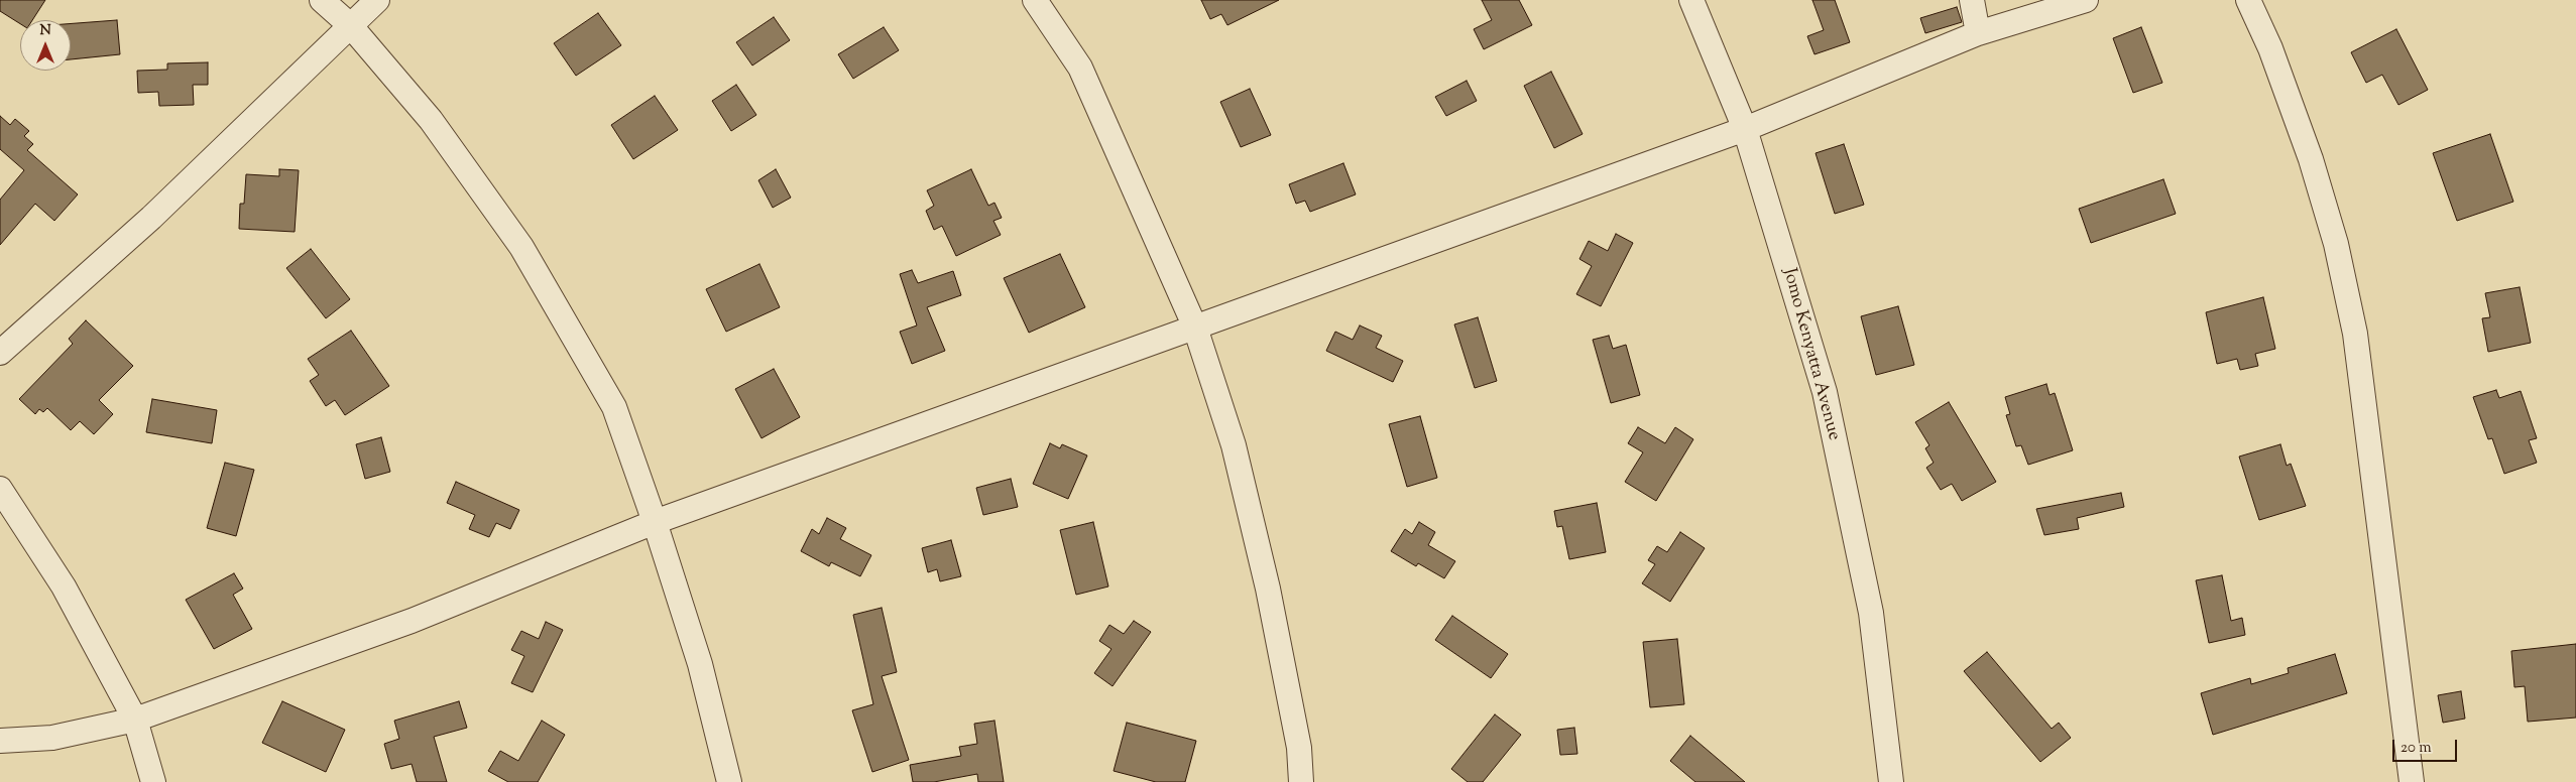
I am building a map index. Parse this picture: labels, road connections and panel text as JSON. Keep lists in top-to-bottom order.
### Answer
{
  "streets": {
    "street": ["Jomo Kenyatta Avenue"]
  },
  "scale_bar": "20 m",
  "north": "top"
}
